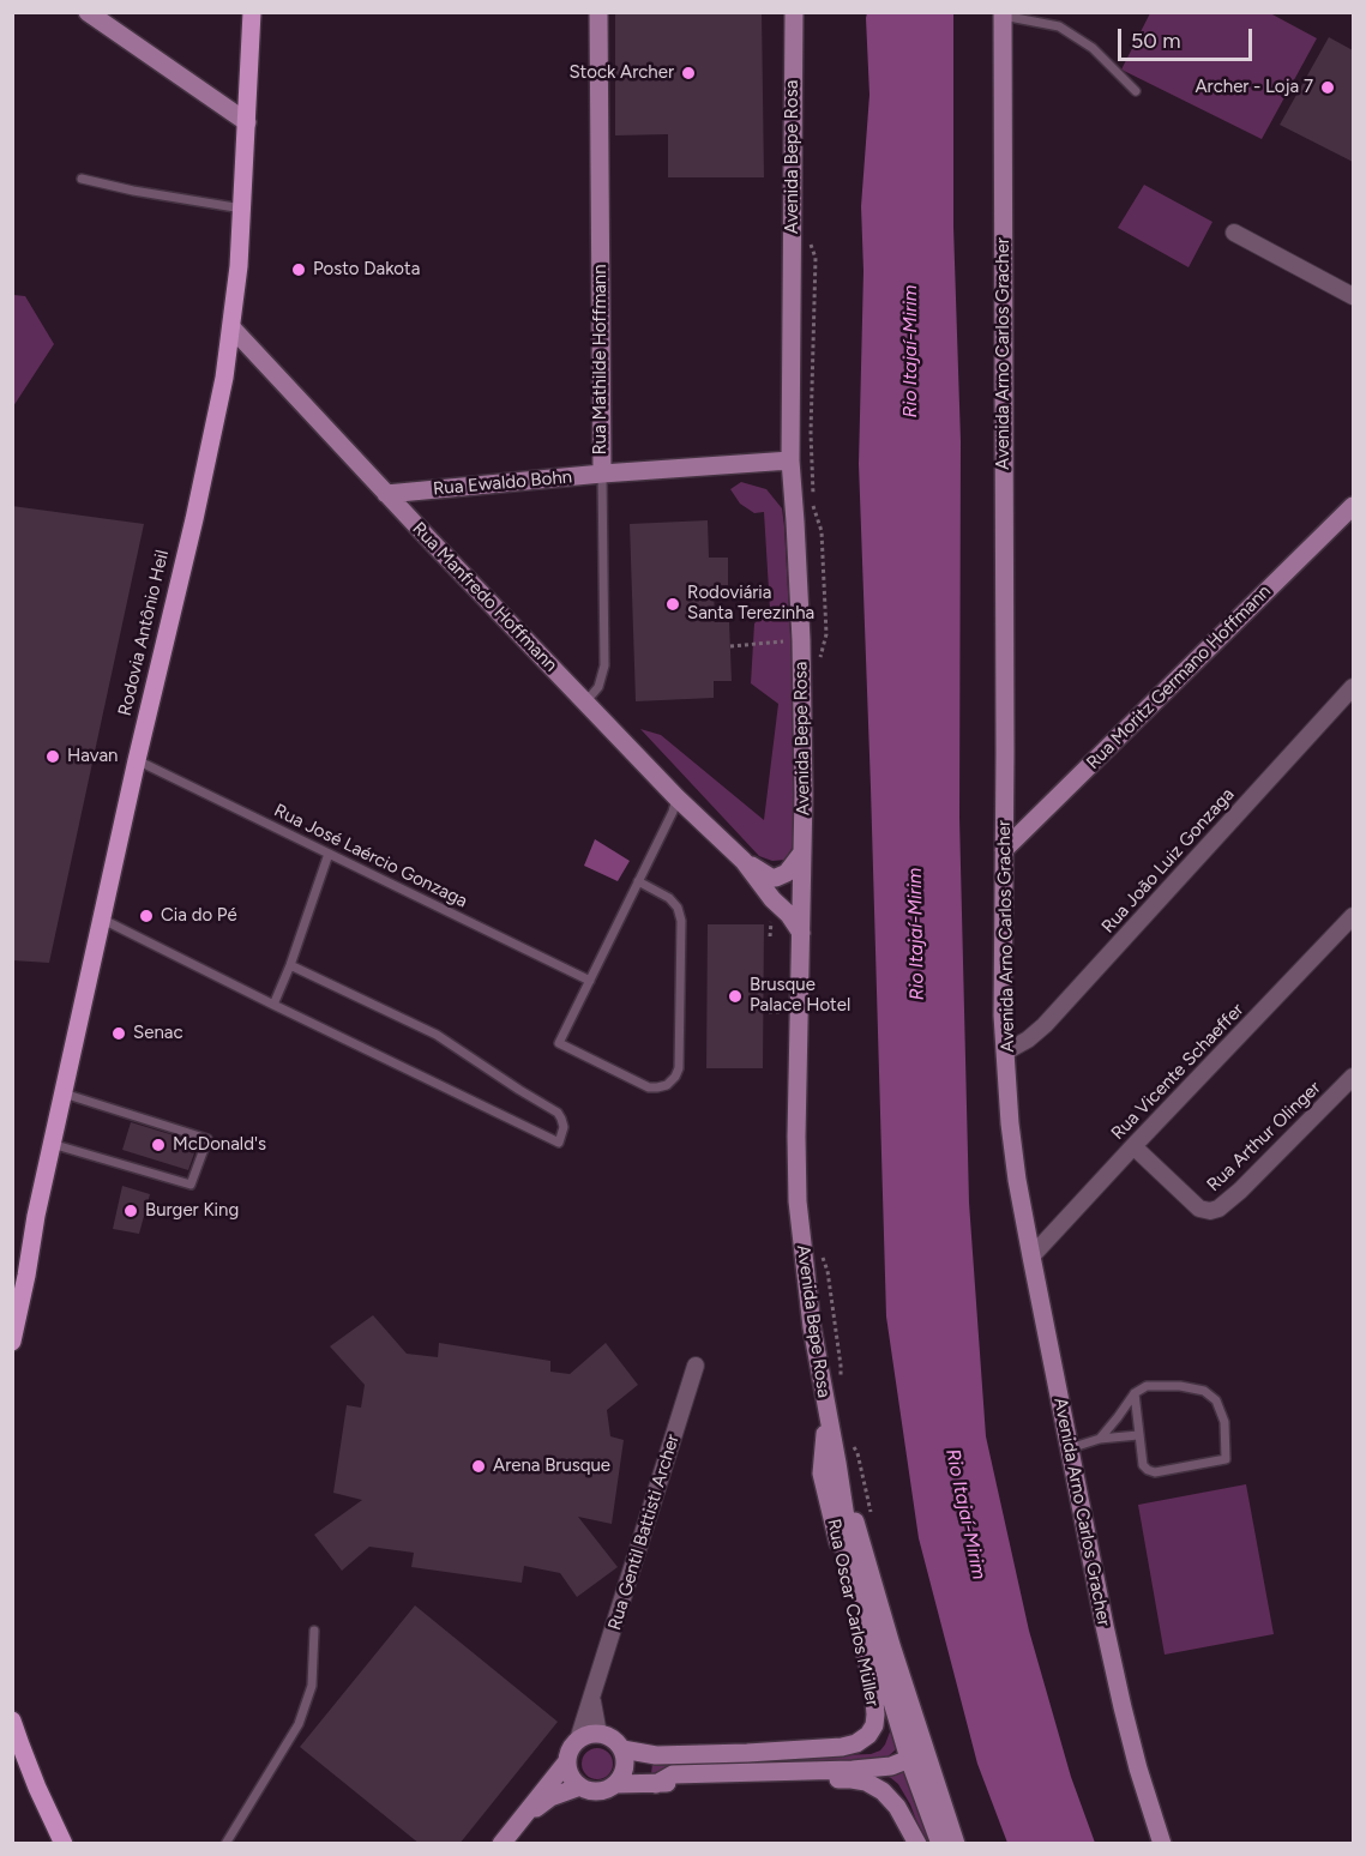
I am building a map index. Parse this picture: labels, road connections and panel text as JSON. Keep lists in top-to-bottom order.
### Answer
{
  "streets": {
    "main road": [
      "Avenida Bepe Rosa",
      "Avenida Arno Carlos Gracher",
      "Rua Mathilde Hoffmann",
      "Rua Ewaldo Bohn",
      "Rua Manfredo Hoffmann",
      "Rodovia Antônio Heil",
      "Rua Moritz Germano Hoffmann",
      "Rua Oscar Carlos Müller"
    ],
    "street": [
      "Rua João Luiz Gonzaga",
      "Rua Vicente Schaeffer",
      "Rua Arthur Olinger",
      "Rua Gentil Battisti Archer"
    ],
    "lane": ["Rua José Laércio Gonzaga"]
  },
  "crossings": [
    ["Avenida Bepe Rosa", "Rua Ewaldo Bohn"],
    ["Avenida Bepe Rosa", "Rua Manfredo Hoffmann"],
    ["Avenida Bepe Rosa", "Rua Oscar Carlos Müller"],
    ["Avenida Arno Carlos Gracher", "Rua Moritz Germano Hoffmann"],
    ["Avenida Arno Carlos Gracher", "Rua João Luiz Gonzaga"],
    ["Avenida Arno Carlos Gracher", "Rua Vicente Schaeffer"],
    ["Rua Mathilde Hoffmann", "Rua Ewaldo Bohn"],
    ["Rua Mathilde Hoffmann", "Rua Manfredo Hoffmann"],
    ["Rua Ewaldo Bohn", "Rua Manfredo Hoffmann"],
    ["Rua Manfredo Hoffmann", "Rodovia Antônio Heil"],
    ["Rodovia Antônio Heil", "Rua José Laércio Gonzaga"],
    ["Rua Vicente Schaeffer", "Rua Arthur Olinger"],
    ["Rua Gentil Battisti Archer", "Rua Oscar Carlos Müller"]
  ],
  "water": ["Rio Itajaí-Mirim"],
  "places": [
    "Stock Archer",
    "Archer - Loja 7",
    "Posto Dakota",
    "Rodoviária Santa Terezinha",
    "Havan",
    "Cia do Pé",
    "Brusque Palace Hotel",
    "Senac",
    "McDonald's",
    "Burger King",
    "Arena Brusque"
  ],
  "scale_bar": "50 m"
}
